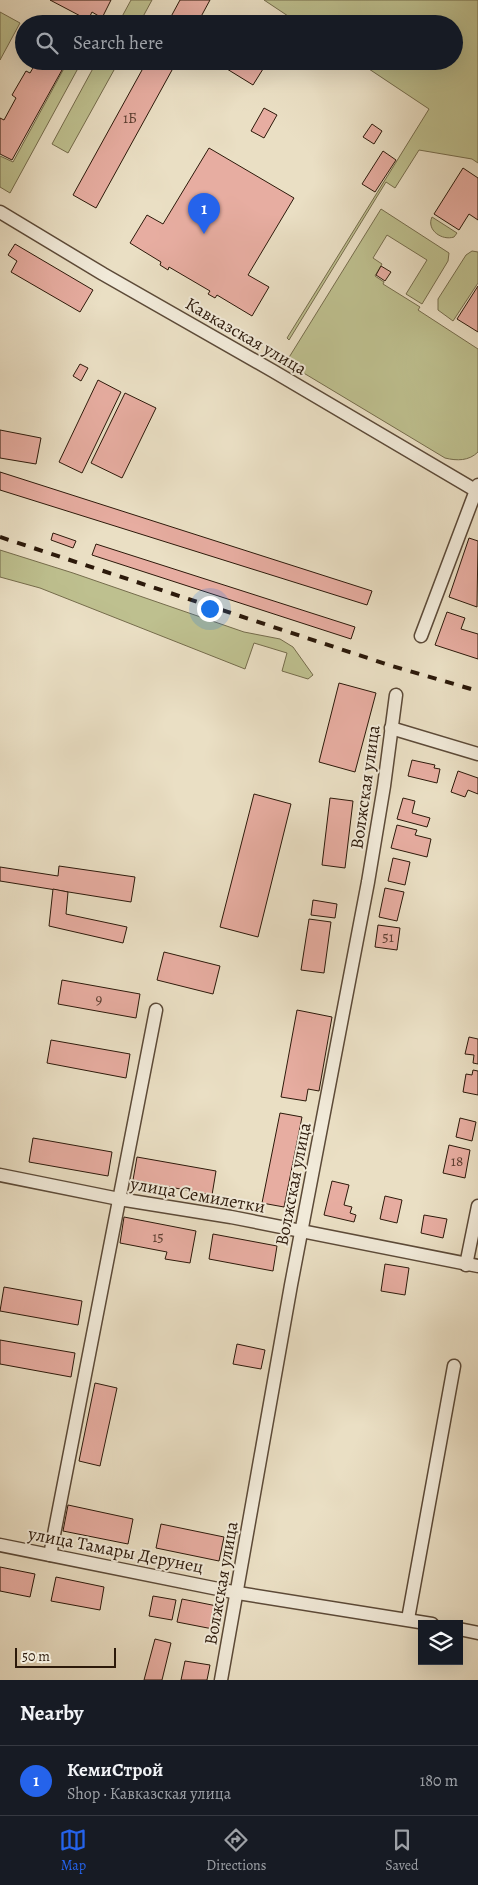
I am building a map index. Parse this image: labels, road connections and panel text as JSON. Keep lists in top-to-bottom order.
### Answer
{
  "streets": {
    "street": [
      "Кавказская улица",
      "Волжская улица",
      "улица Семилетки",
      "улица Тамары Дерунец"
    ]
  },
  "crossings": [
    ["Волжская улица", "улица Семилетки"],
    ["Волжская улица", "улица Тамары Дерунец"]
  ],
  "house_numbers": [
    "1Б",
    "51",
    "9",
    "18",
    "15"
  ],
  "scale_bar": "50 m",
  "page": {
    "search": "Search here",
    "pins": "1",
    "scale": "50 m",
    "heading": "Nearby",
    "list": [
      {
        "mark": "1",
        "name": "КемиСтрой",
        "note": "Shop · Кавказская улица",
        "value": "180 m"
      }
    ],
    "nav": ["Map", "Directions", "Saved"]
  }
}
